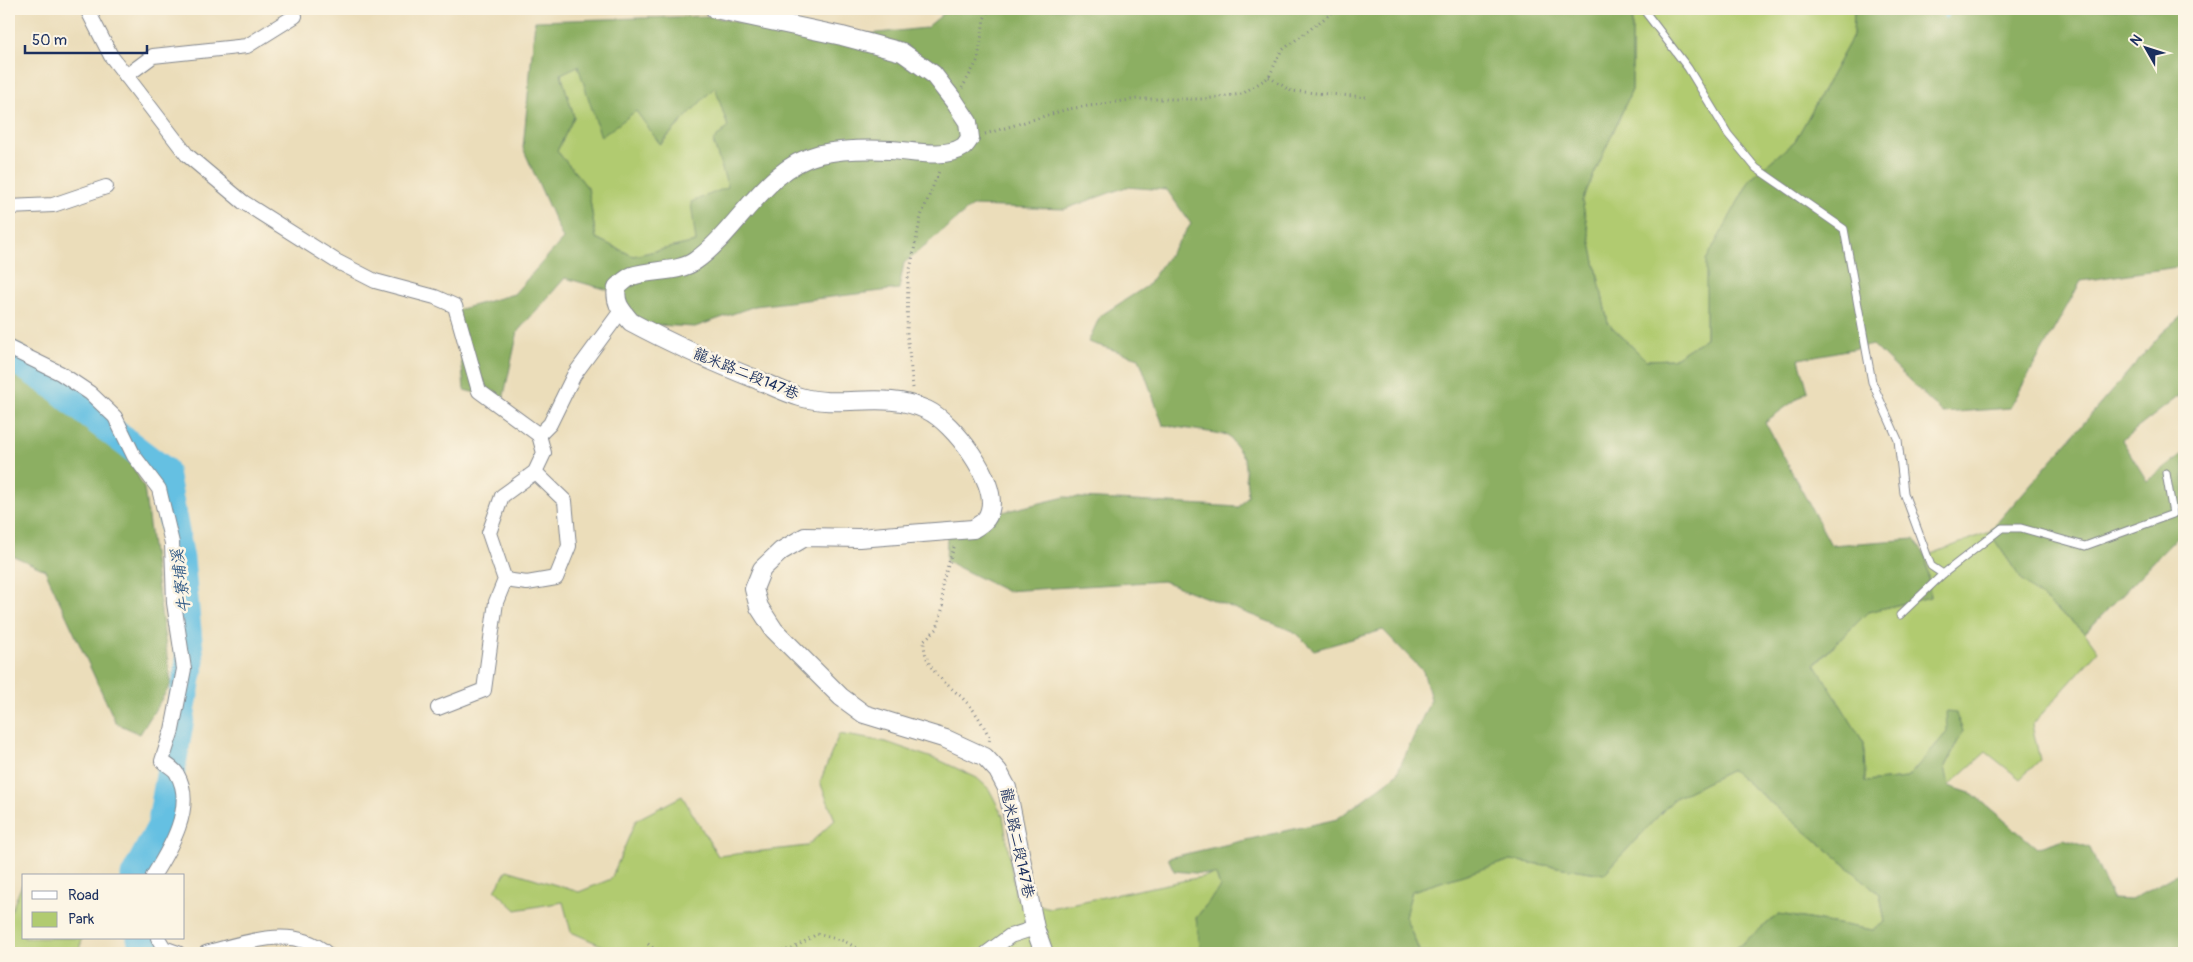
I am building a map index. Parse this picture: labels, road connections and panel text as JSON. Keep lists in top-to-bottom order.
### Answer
{
  "streets": {
    "street": ["龍米路二段147巷"]
  },
  "water": ["牛寮埔溪"],
  "legend": ["Road", "Park"],
  "scale_bar": "50 m",
  "north": "top left"
}
